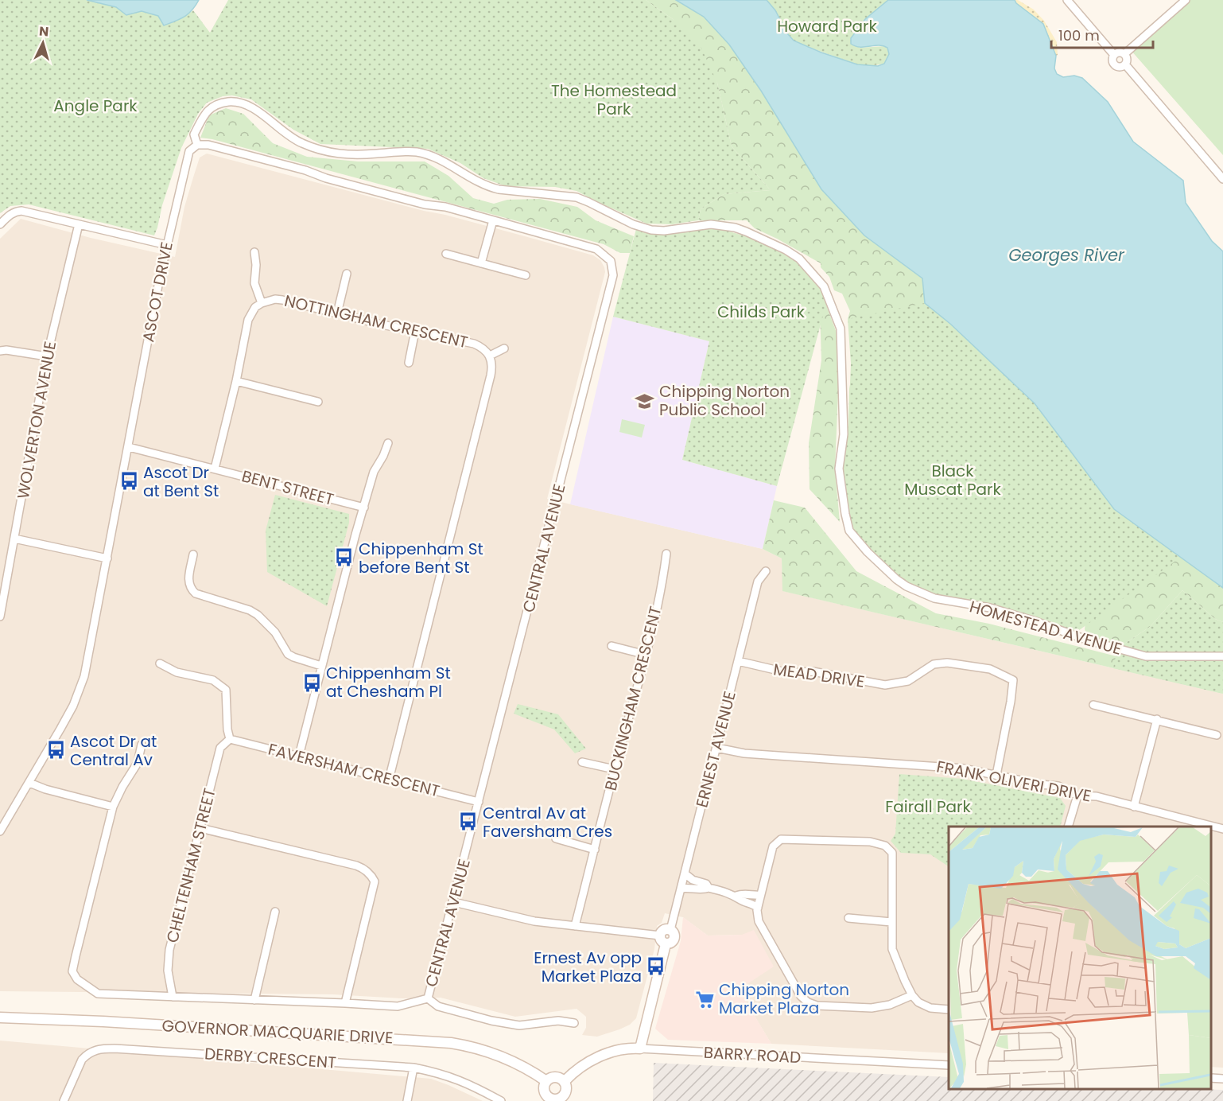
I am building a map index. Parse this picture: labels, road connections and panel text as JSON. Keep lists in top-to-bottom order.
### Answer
{
  "streets": {
    "main road": ["GOVERNOR MACQUARIE DRIVE", "BARRY ROAD"],
    "street": [
      "ASCOT DRIVE",
      "NOTTINGHAM CRESCENT",
      "WOLVERTON AVENUE",
      "BENT STREET",
      "CENTRAL AVENUE",
      "HOMESTEAD AVENUE",
      "MEAD DRIVE",
      "BUCKINGHAM CRESCENT",
      "ERNEST AVENUE",
      "FAVERSHAM CRESCENT",
      "FRANK OLIVERI DRIVE",
      "CHELTENHAM STREET",
      "DERBY CRESCENT"
    ]
  },
  "crossings": [
    ["ASCOT DRIVE", "BENT STREET"],
    ["ASCOT DRIVE", "HOMESTEAD AVENUE"],
    ["NOTTINGHAM CRESCENT", "BENT STREET"],
    ["CENTRAL AVENUE", "FAVERSHAM CRESCENT"],
    ["CENTRAL AVENUE", "CHELTENHAM STREET"],
    ["MEAD DRIVE", "ERNEST AVENUE"],
    ["MEAD DRIVE", "FRANK OLIVERI DRIVE"],
    ["ERNEST AVENUE", "FRANK OLIVERI DRIVE"],
    ["FAVERSHAM CRESCENT", "CHELTENHAM STREET"],
    ["GOVERNOR MACQUARIE DRIVE", "BARRY ROAD"]
  ],
  "water": ["Georges River"],
  "parks": [
    "Howard Park",
    "The Homestead Park",
    "Angle Park",
    "Childs Park",
    "Black Muscat Park",
    "Fairall Park"
  ],
  "places": {
    "school or university": ["Chipping Norton Public School"],
    "bus stop": [
      "Ascot Dr at Bent St",
      "Chippenham St before Bent St",
      "Chippenham St at Chesham Pl",
      "Ascot Dr at Central Av",
      "Central Av at Faversham Cres",
      "Ernest Av opp Market Plaza"
    ],
    "supermarket": ["Chipping Norton Market Plaza"]
  },
  "scale_bar": "100 m",
  "north": "top"
}
